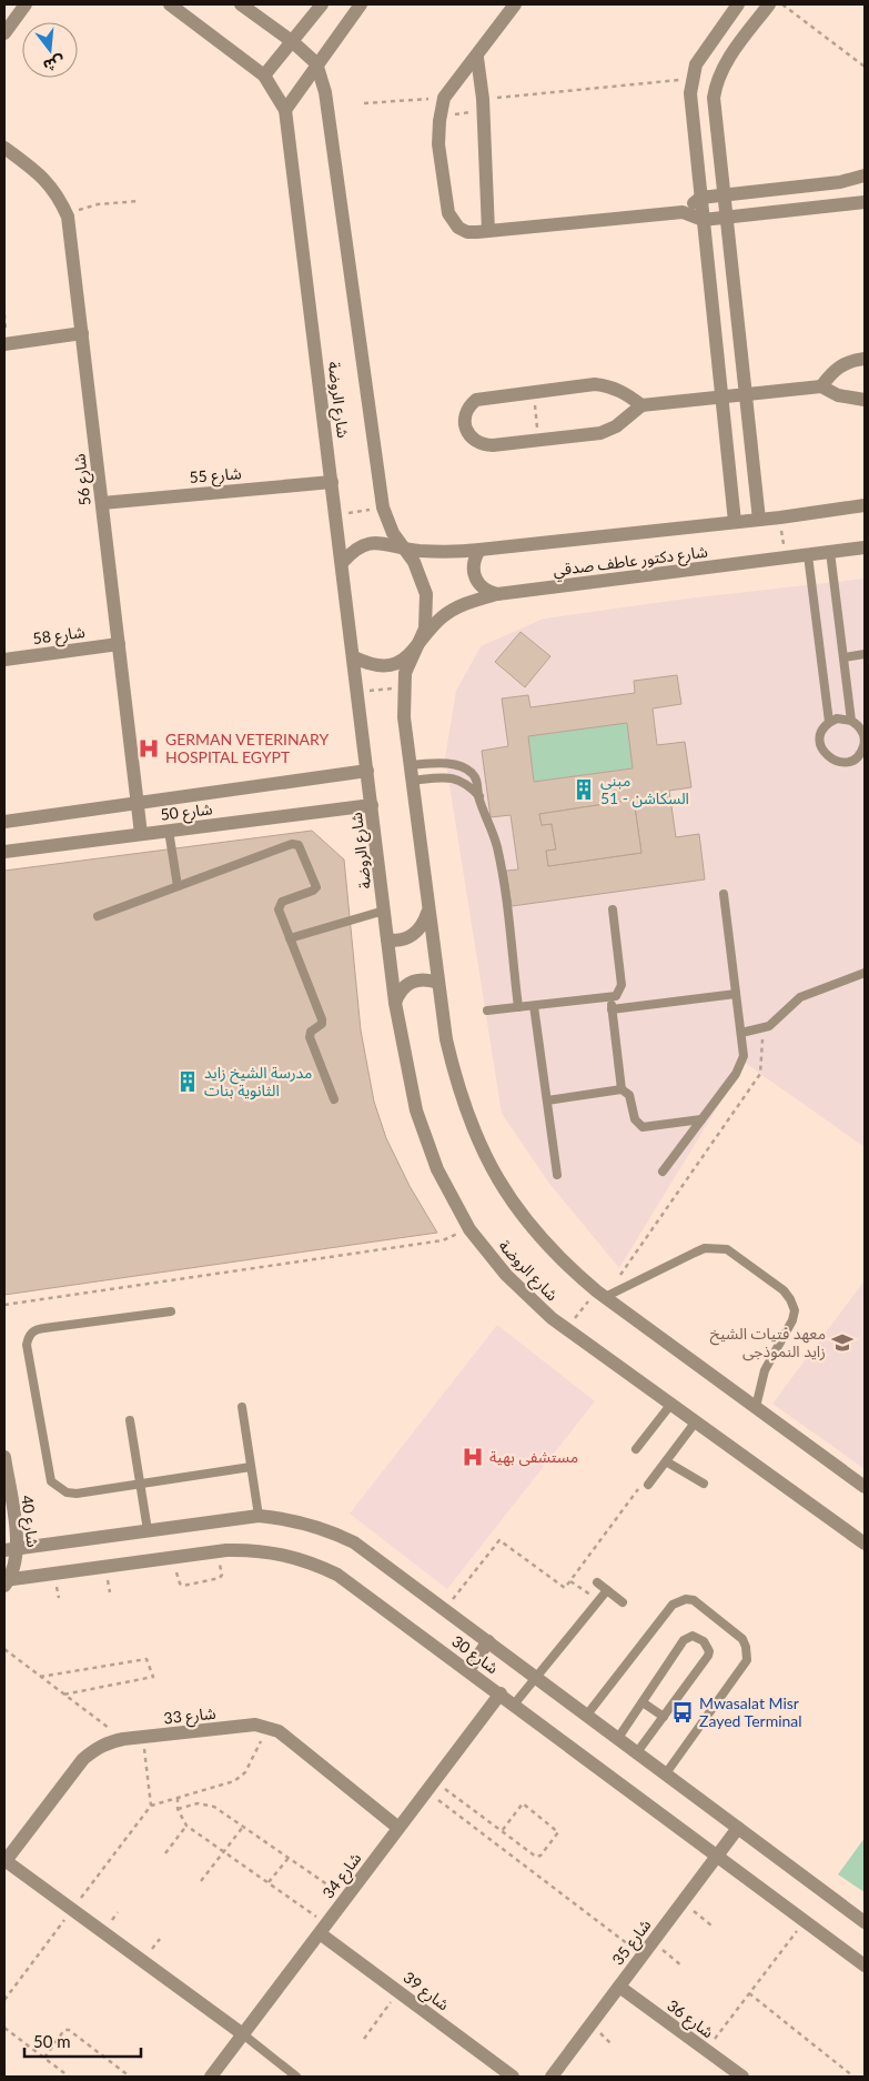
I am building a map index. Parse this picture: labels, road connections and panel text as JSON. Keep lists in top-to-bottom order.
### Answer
{
  "streets": {
    "street": [
      "شارع الروضة",
      "شارع 55",
      "شارع 56",
      "شارع دكتور عاطف صدقي",
      "شارع 58",
      "شارع 50",
      "شارع 40",
      "شارع 30",
      "شارع 33",
      "شارع 34",
      "شارع 35",
      "شارع 39",
      "شارع 36"
    ]
  },
  "crossings": [
    ["شارع الروضة", "شارع 55"],
    ["شارع الروضة", "شارع دكتور عاطف صدقي"],
    ["شارع الروضة", "شارع 50"],
    ["شارع 55", "شارع 56"],
    ["شارع 56", "شارع 58"],
    ["شارع 56", "شارع 50"],
    ["شارع 40", "شارع 30"],
    ["شارع 30", "شارع 34"],
    ["شارع 30", "شارع 35"],
    ["شارع 33", "شارع 34"],
    ["شارع 34", "شارع 39"],
    ["شارع 35", "شارع 36"]
  ],
  "places": {
    "hospital": ["GERMAN VETERINARY HOSPITAL EGYPT", "مستشفى بهية"],
    "building": ["مبنى السكاشن - 51", "مدرسة الشيخ زايد الثانوية بنات"],
    "school or university": ["معهد فتيات الشيخ زايد النموذجى"],
    "bus stop": ["Mwasalat Misr Zayed Terminal"]
  },
  "scale_bar": "50 m",
  "north": "bottom"
}
